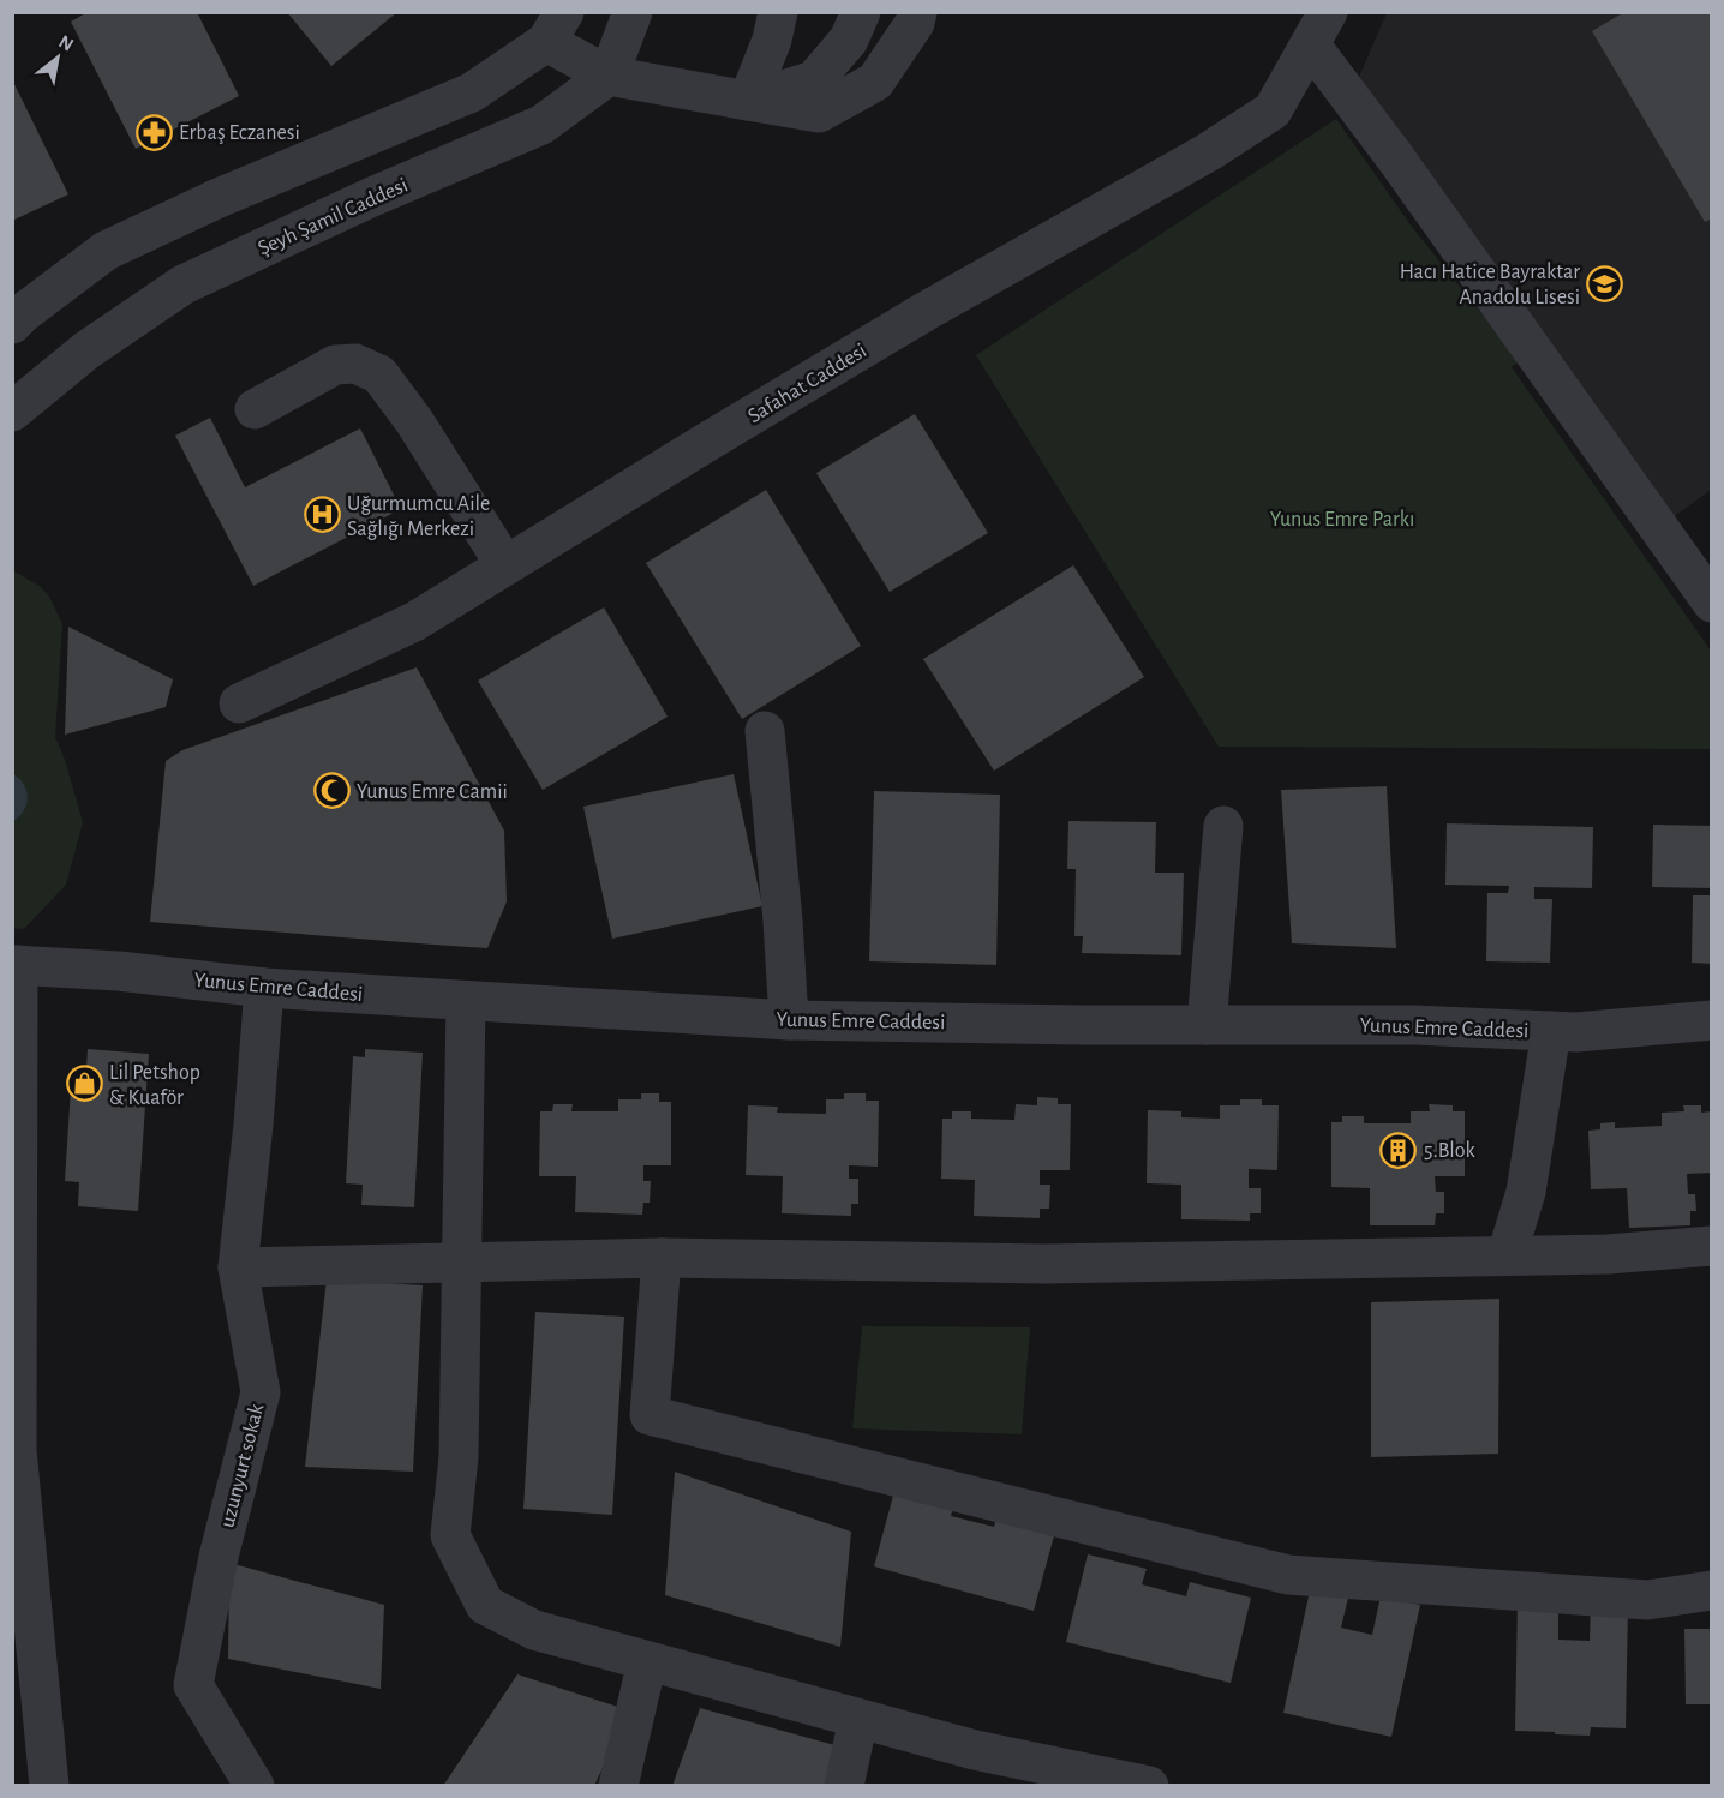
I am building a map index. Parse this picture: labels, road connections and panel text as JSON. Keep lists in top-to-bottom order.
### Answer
{
  "streets": {
    "street": [
      "Şeyh Şamil Caddesi",
      "Safahat Caddesi",
      "Yunus Emre Caddesi",
      "uzunyurt sokak"
    ]
  },
  "crossings": [
    ["Yunus Emre Caddesi", "uzunyurt sokak"]
  ],
  "parks": ["Yunus Emre Parkı"],
  "places": {
    "pharmacy": ["Erbaş Eczanesi"],
    "school or university": ["Hacı Hatice Bayraktar Anadolu Lisesi"],
    "hospital": ["Uğurmumcu Aile Sağlığı Merkezi"],
    "mosque": ["Yunus Emre Camii"],
    "shop": ["Lil Petshop & Kuaför"],
    "building": ["5.Blok"]
  },
  "north": "top right"
}
